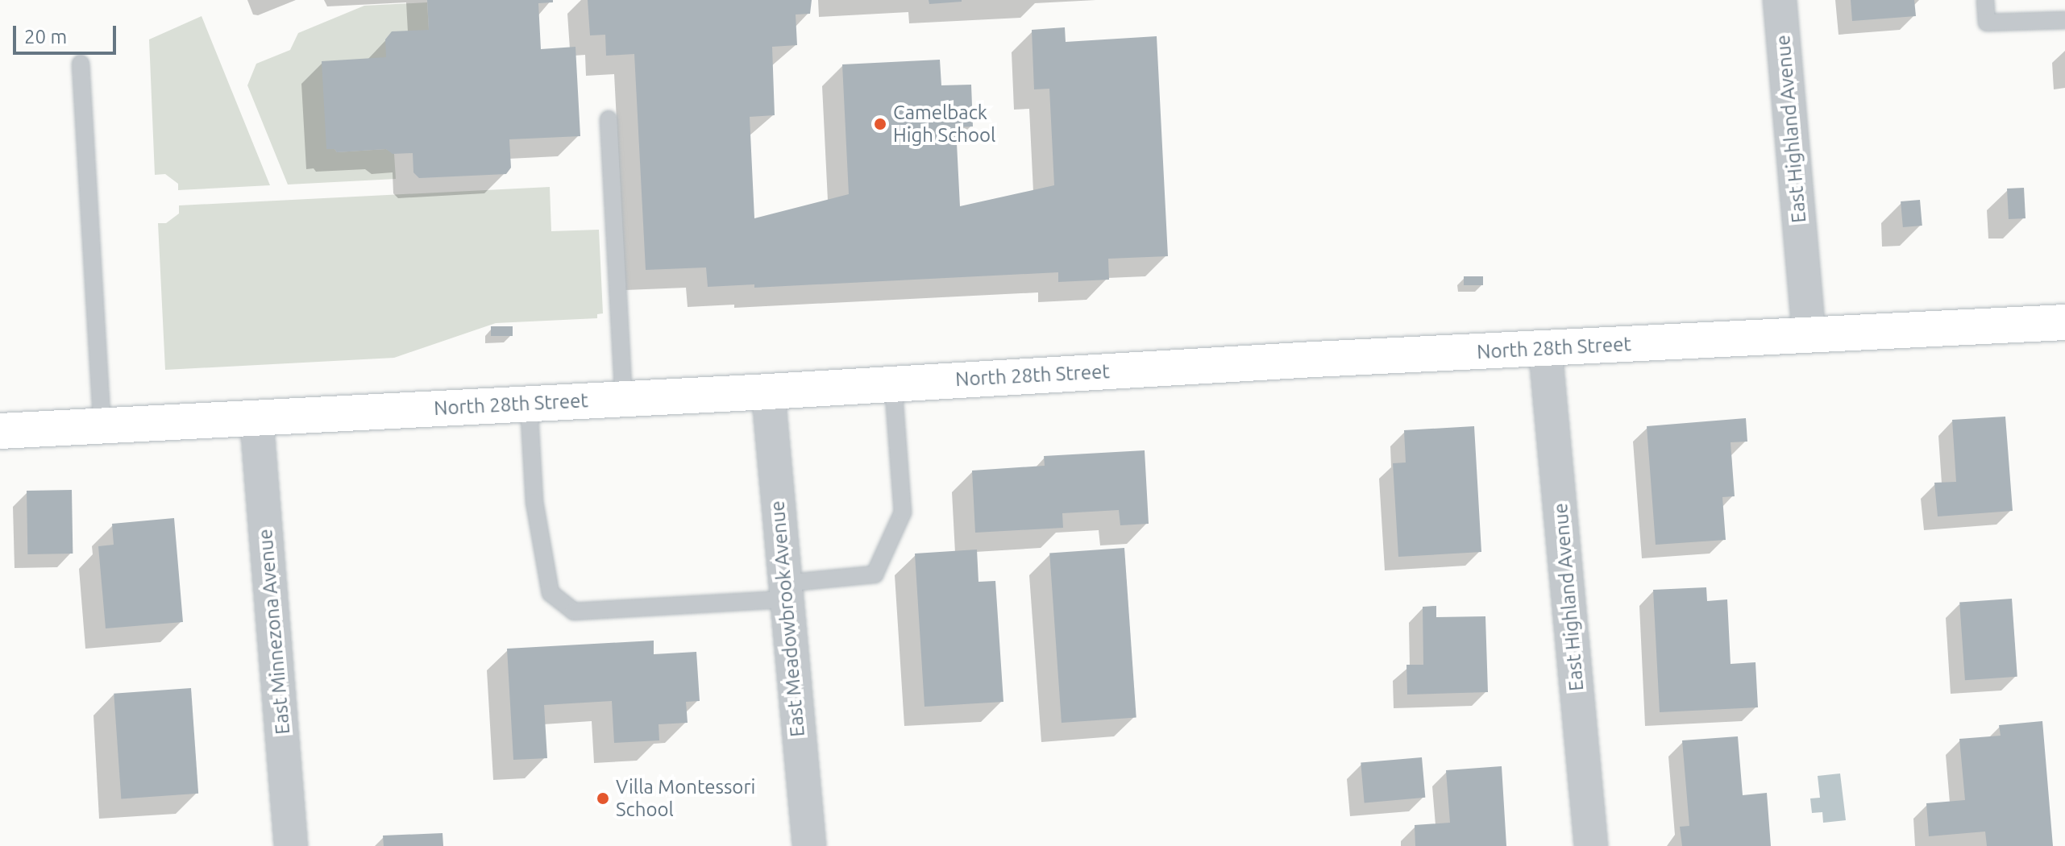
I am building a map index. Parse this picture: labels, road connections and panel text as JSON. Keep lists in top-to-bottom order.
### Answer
{
  "streets": {
    "street": [
      "East Highland Avenue",
      "North 28th Street",
      "East Meadowbrook Avenue",
      "East Minnezona Avenue"
    ]
  },
  "crossings": [
    ["East Highland Avenue", "North 28th Street"],
    ["North 28th Street", "East Meadowbrook Avenue"],
    ["North 28th Street", "East Minnezona Avenue"]
  ],
  "places": ["Camelback High School", "Villa Montessori School"],
  "scale_bar": "20 m"
}
